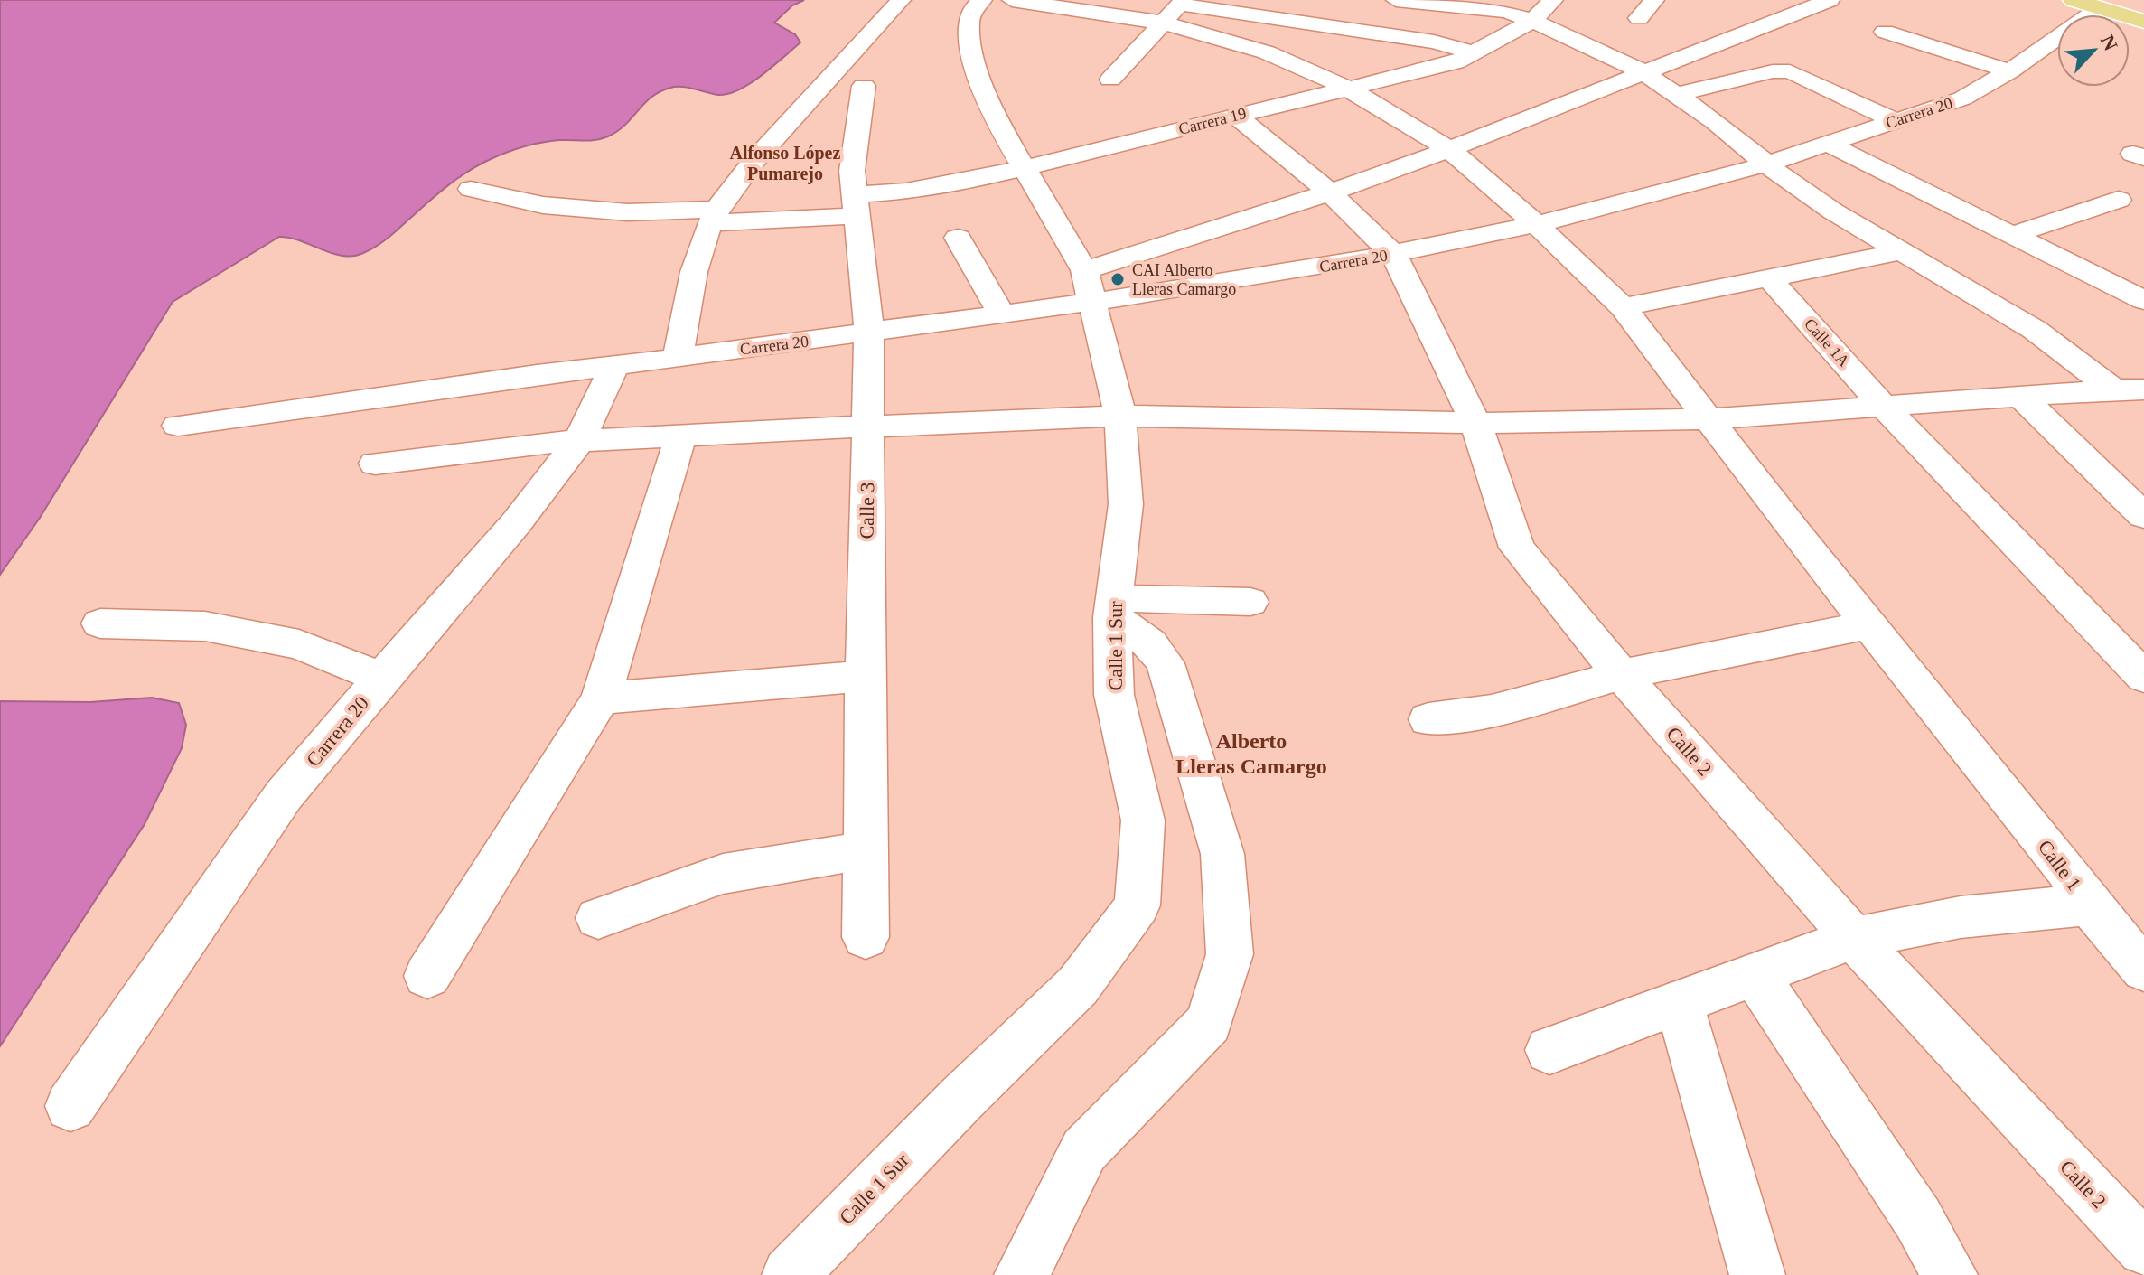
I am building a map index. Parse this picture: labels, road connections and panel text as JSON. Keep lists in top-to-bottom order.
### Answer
{
  "streets": {
    "street": [
      "Carrera 20",
      "Carrera 19",
      "Calle 1A",
      "Calle 3",
      "Calle 1 Sur",
      "Calle 2",
      "Calle 1"
    ]
  },
  "crossings": [
    ["Carrera 20", "Calle 3"],
    ["Carrera 20", "Calle 1 Sur"],
    ["Carrera 20", "Calle 2"],
    ["Carrera 20", "Calle 1"],
    ["Carrera 19", "Calle 3"],
    ["Carrera 19", "Calle 1 Sur"],
    ["Carrera 19", "Calle 2"],
    ["Carrera 19", "Calle 1"],
    ["Calle 2", "Calle 1"]
  ],
  "districts": ["Alfonso López Pumarejo", "Alberto Lleras Camargo"],
  "places": ["CAI Alberto Lleras Camargo"],
  "north": "top right"
}
